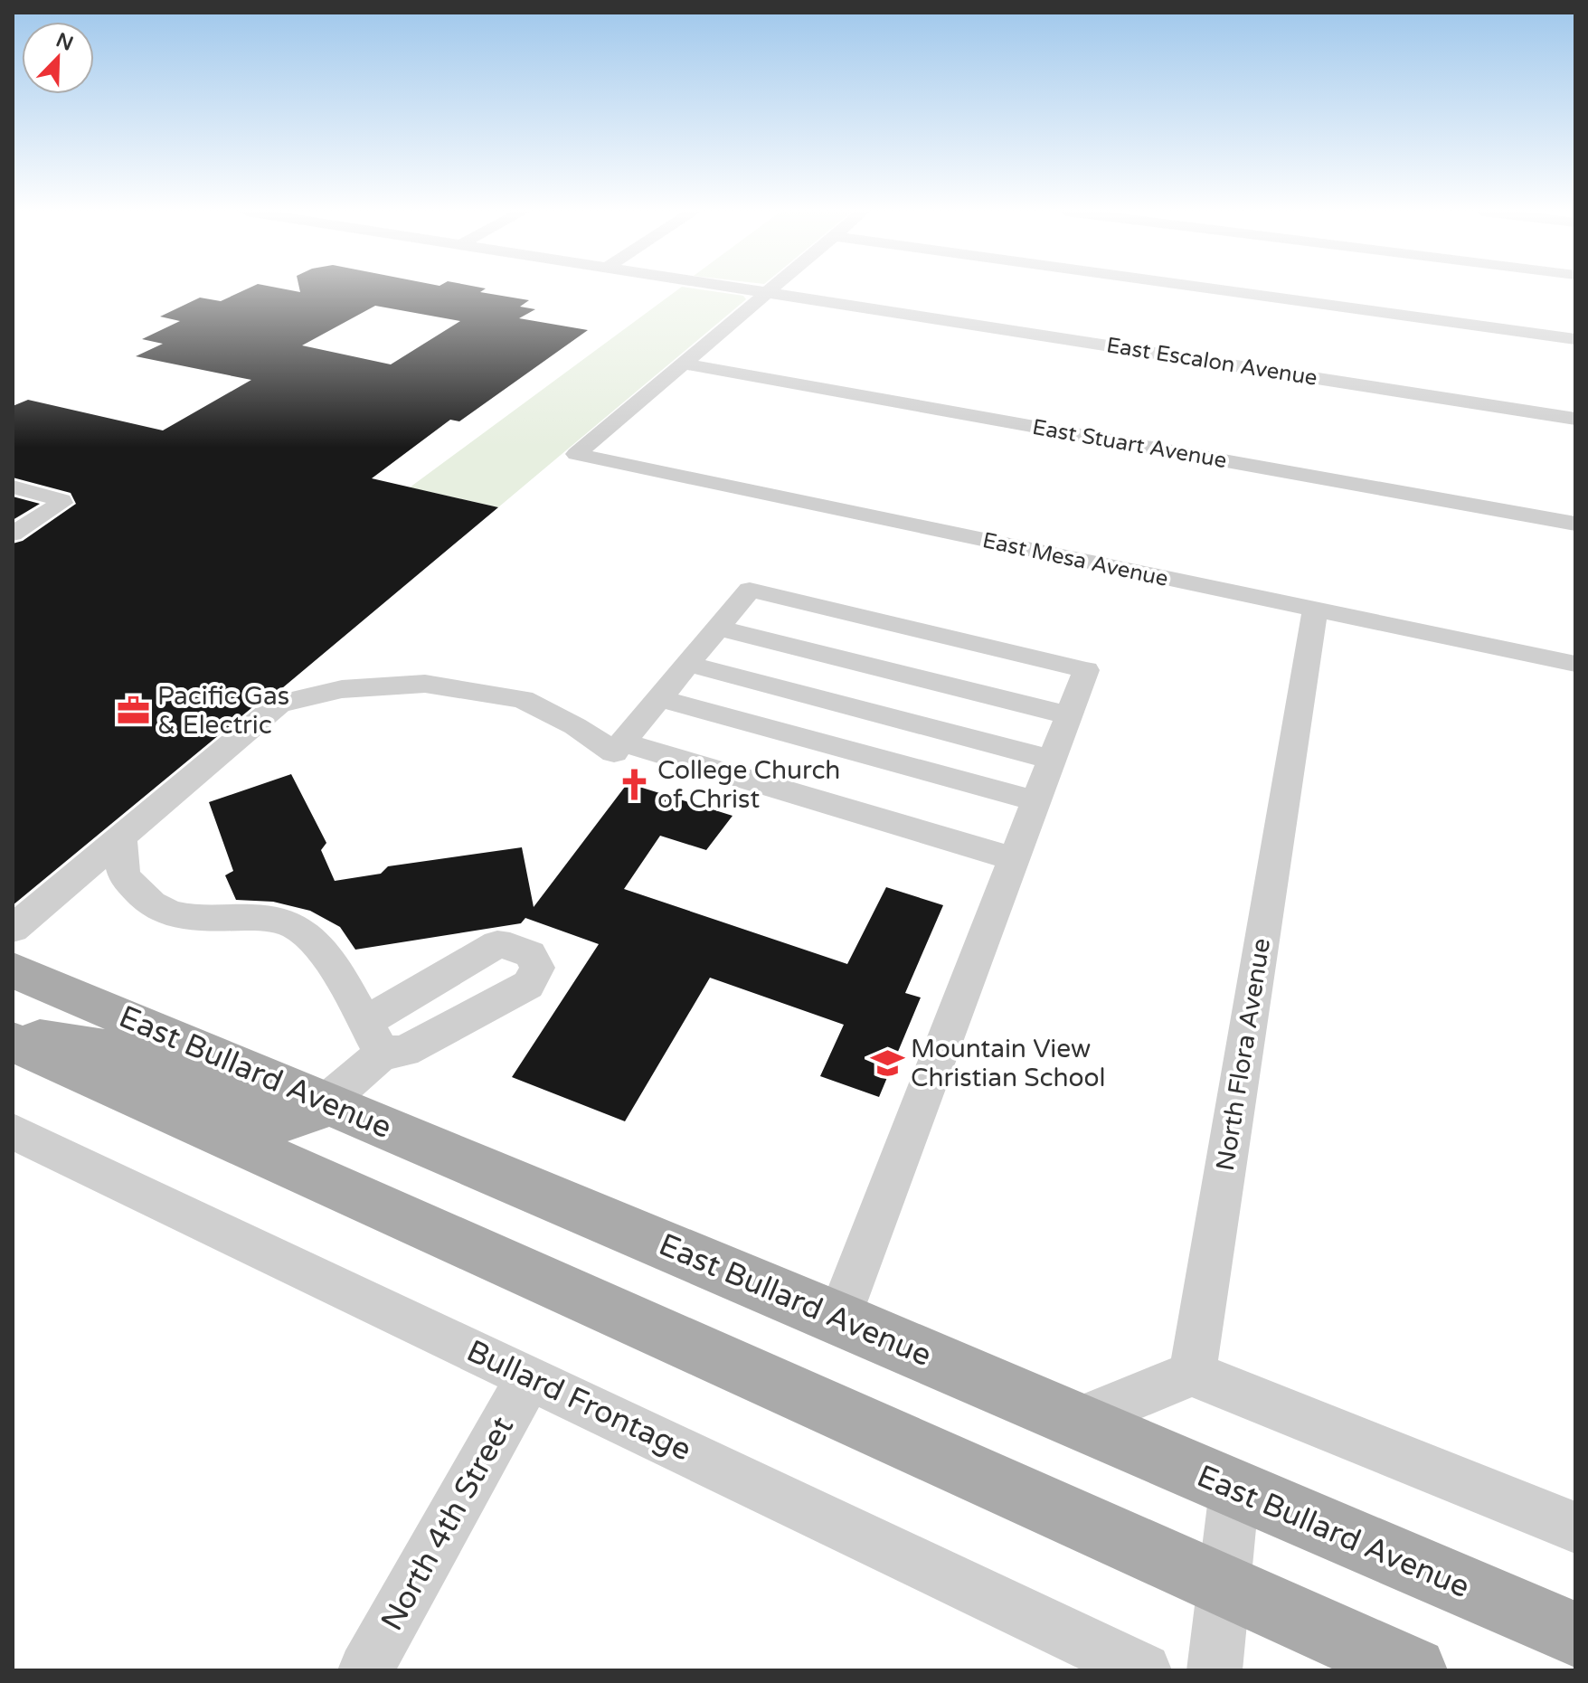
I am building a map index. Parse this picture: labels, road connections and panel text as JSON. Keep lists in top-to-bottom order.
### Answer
{
  "streets": {
    "main road": ["East Bullard Avenue"],
    "street": [
      "East Escalon Avenue",
      "East Stuart Avenue",
      "East Mesa Avenue",
      "North Flora Avenue",
      "Bullard Frontage",
      "North 4th Street"
    ]
  },
  "crossings": [
    ["East Stuart Avenue", "East Mesa Avenue"],
    ["East Mesa Avenue", "North Flora Avenue"],
    ["Bullard Frontage", "North 4th Street"]
  ],
  "places": {
    "office": ["Pacific Gas & Electric"],
    "church": ["College Church of Christ"],
    "school or university": ["Mountain View Christian School"]
  },
  "north": "top right"
}
